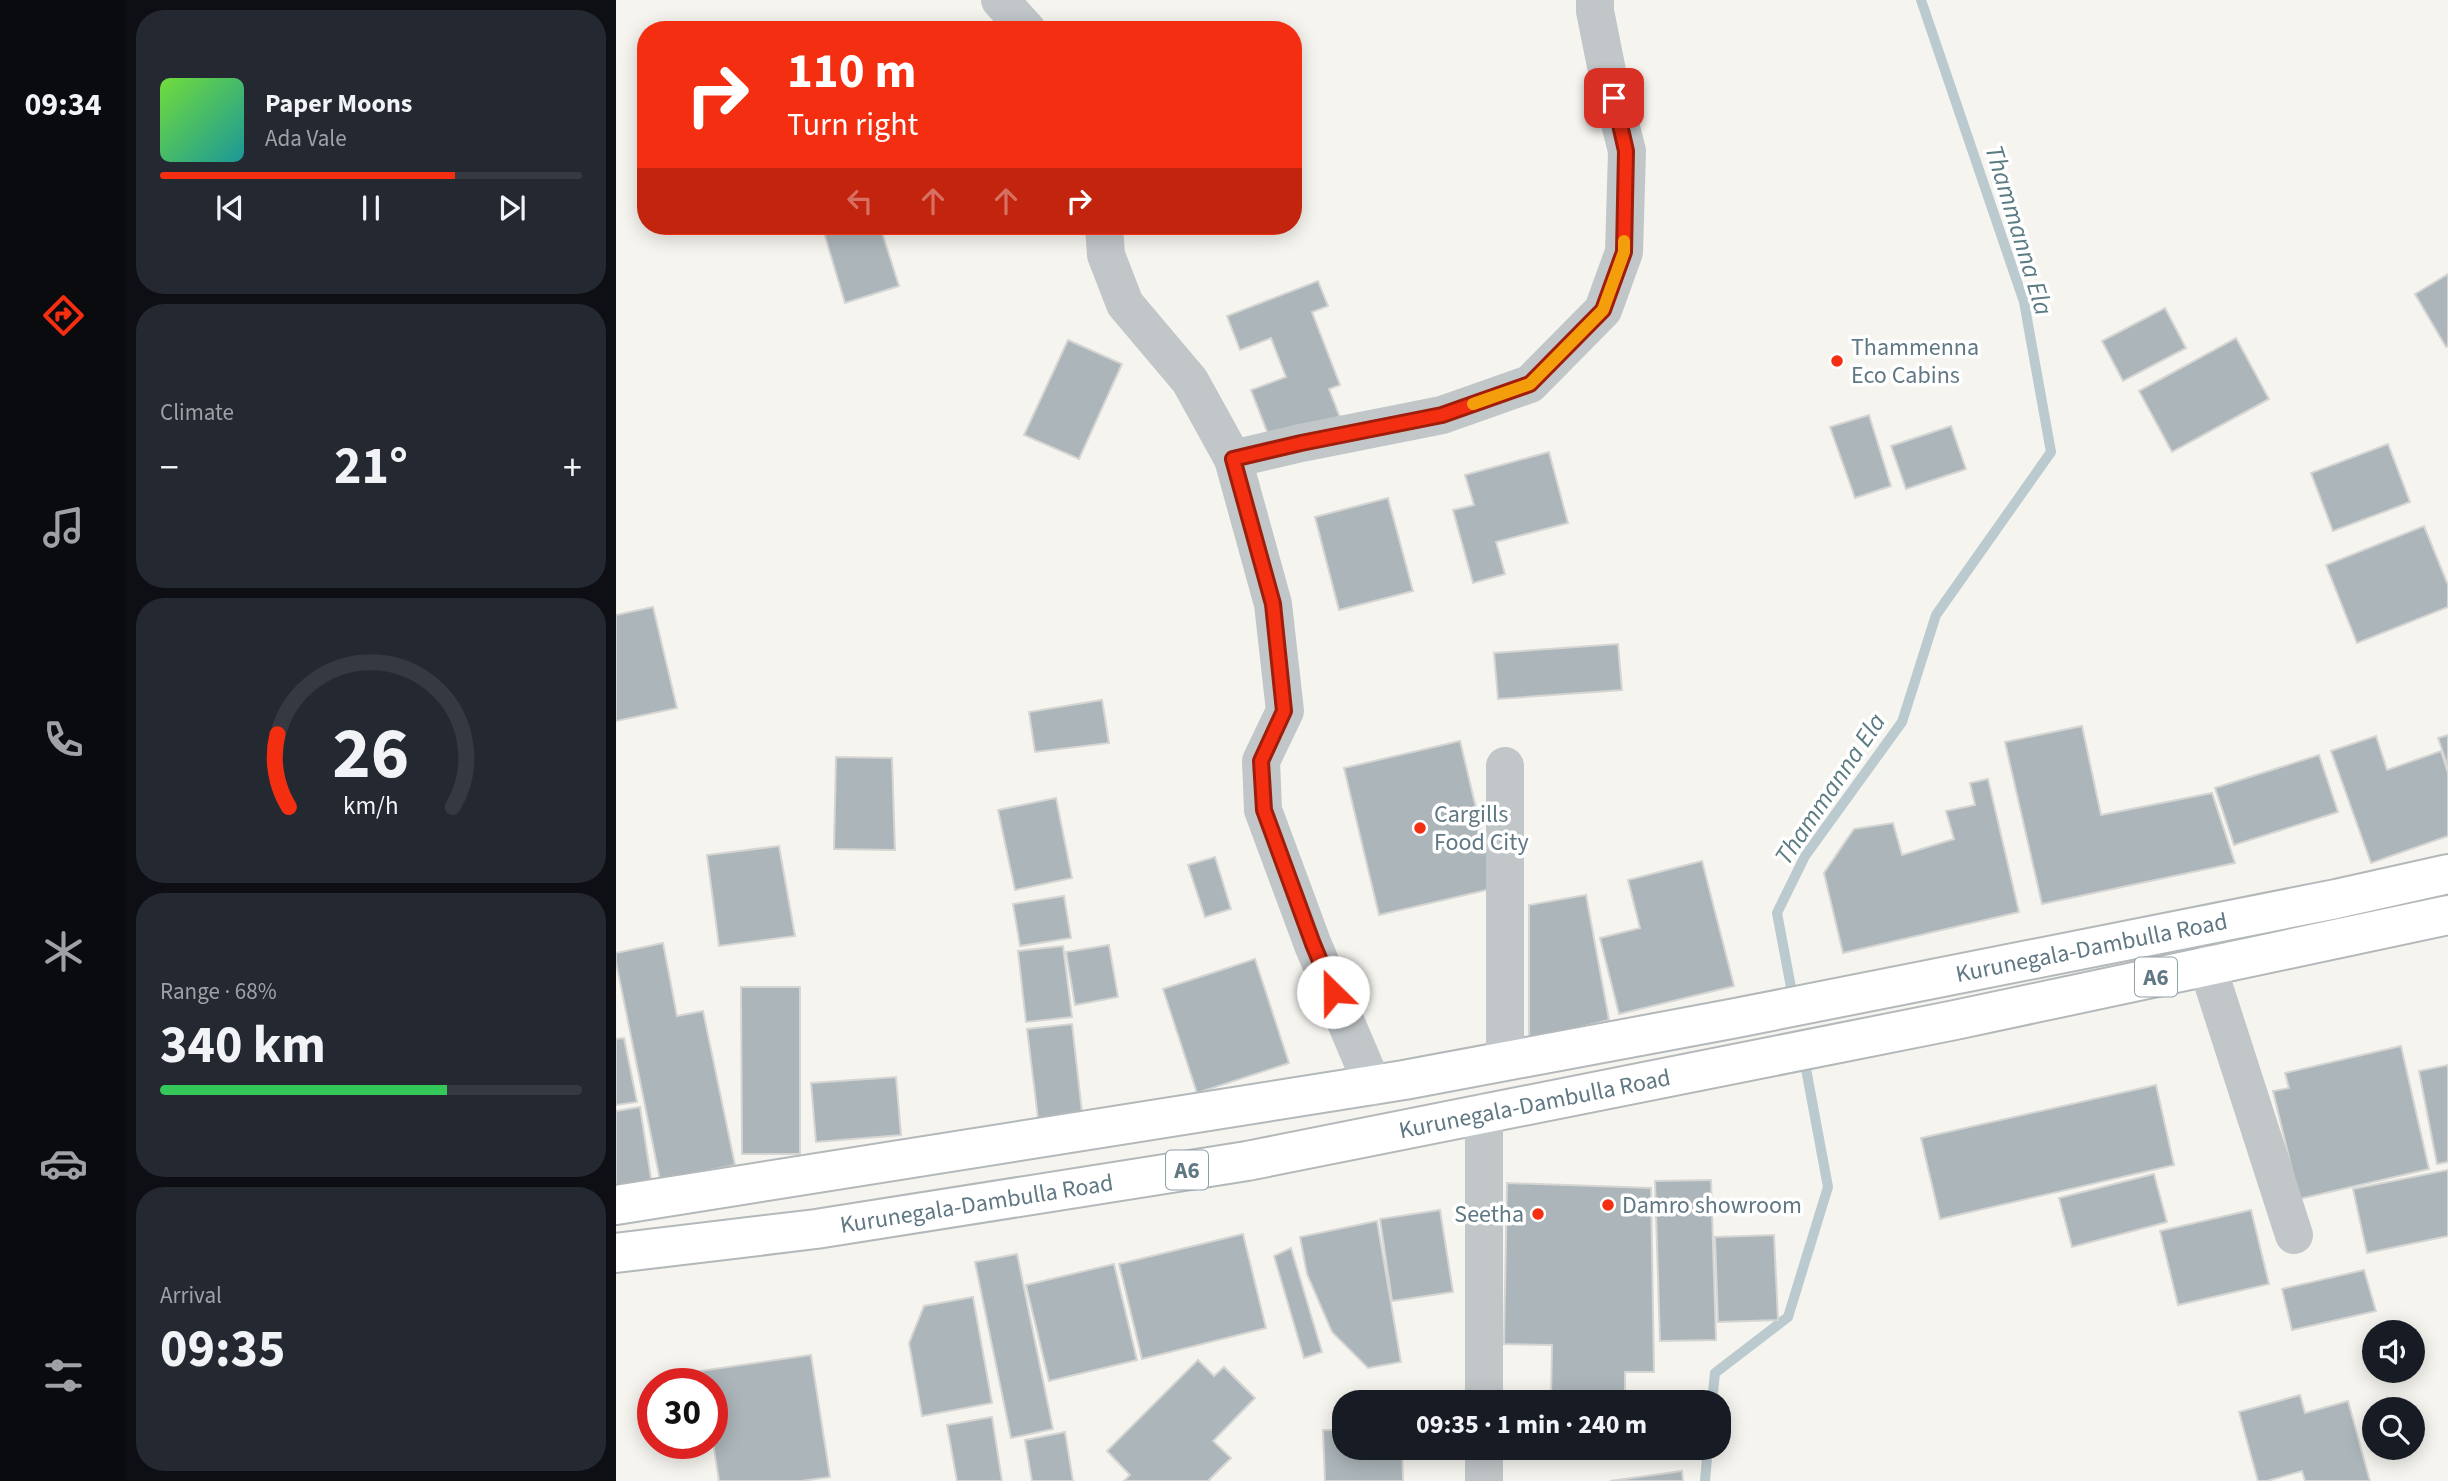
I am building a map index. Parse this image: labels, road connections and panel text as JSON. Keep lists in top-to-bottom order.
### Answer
{
  "streets": {
    "highway": ["Kurunegala-Dambulla Road", "A6"]
  },
  "water": ["Thammanna Ela"],
  "places": [
    "Thammenna Eco Cabins",
    "Cargills Food City",
    "Damro showroom",
    "Seetha"
  ],
  "page": {
    "tabs": "09:34",
    "turn": ["110 m", "Turn right"],
    "song": ["Paper Moons", "Ada Vale"],
    "tile": [
      "Climate",
      ["Range · 68%", "340 km"],
      ["Arrival", "09:35"]
    ],
    "heat": ["−", "21°", "+"],
    "limit": "30",
    "trip": "09:35 · 1 min · 240 m",
    "gauge": ["26", "km/h"]
  }
}
